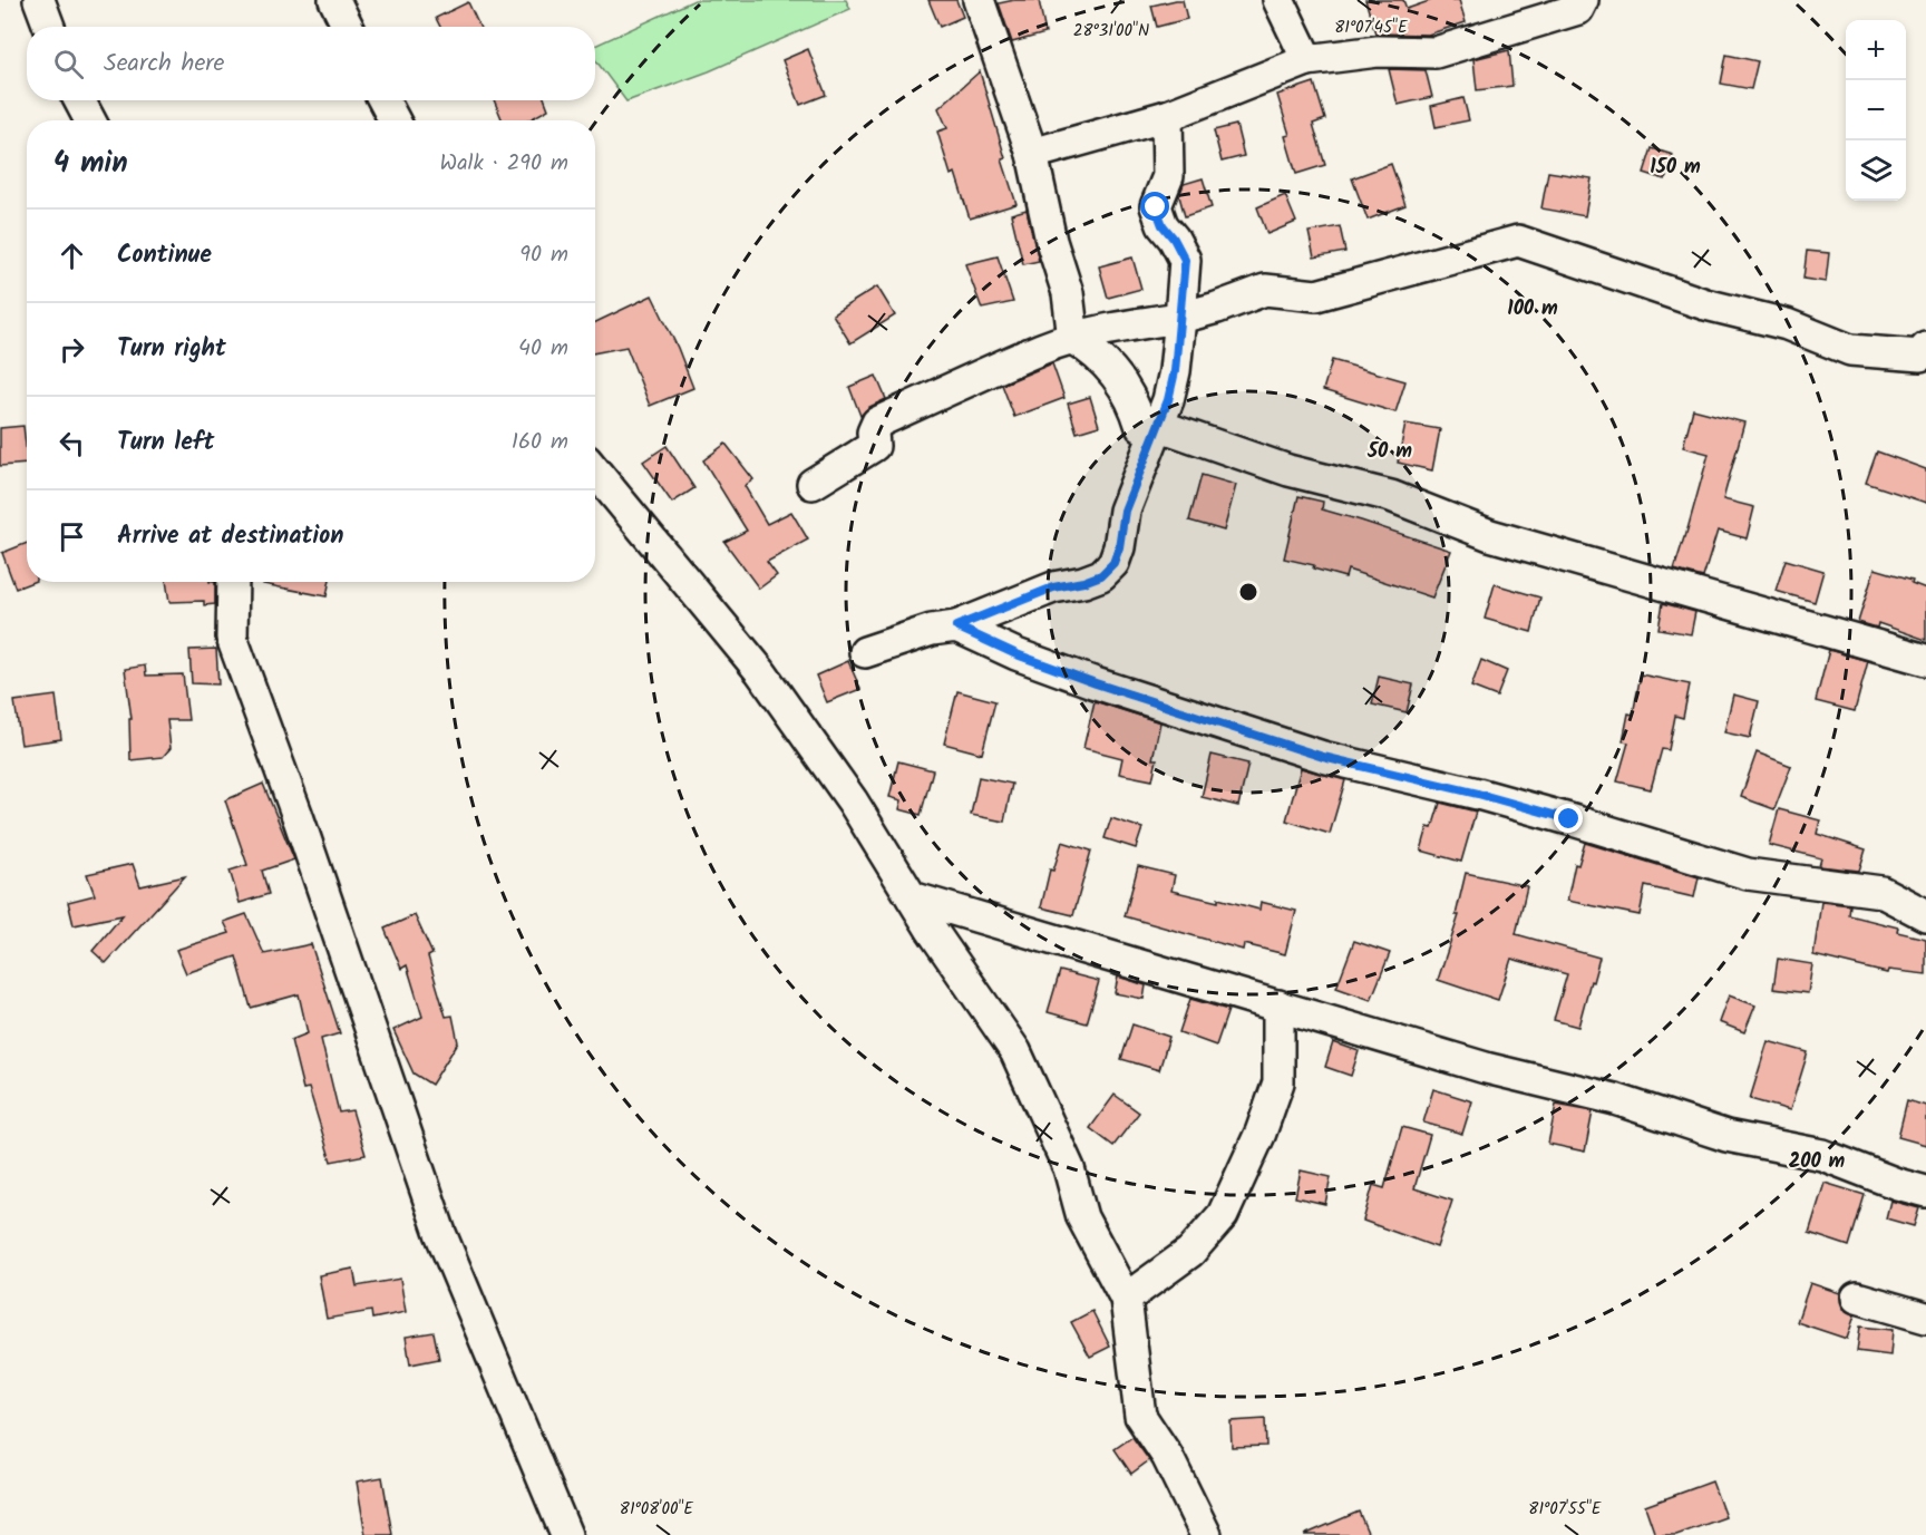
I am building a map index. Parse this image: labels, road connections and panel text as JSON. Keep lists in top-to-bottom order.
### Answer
{
  "page": {
    "map_buttons": ["+", "−"],
    "search": "Search here",
    "heading": ["4 min", "Walk · 290 m"],
    "list": [
      ["Continue", "90 m"],
      ["Turn right", "40 m"],
      ["Turn left", "160 m"],
      "Arrive at destination"
    ]
  },
  "coordinates": [
    "81°07'45\"E",
    "28°31'00\"N",
    "81°08'00\"E",
    "81°07'55\"E"
  ],
  "rings": [
    "150 m",
    "100 m",
    "50 m",
    "200 m"
  ]
}
